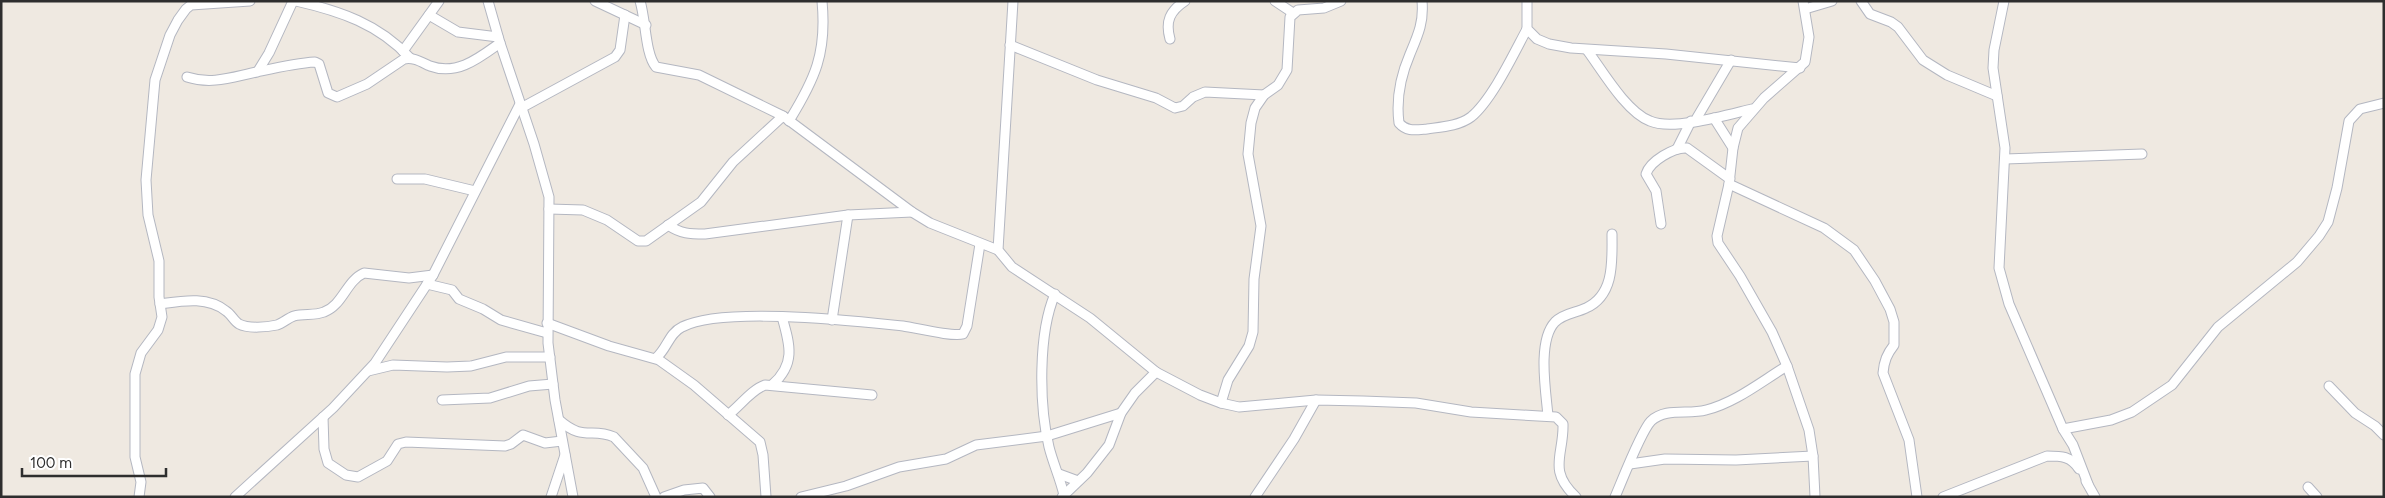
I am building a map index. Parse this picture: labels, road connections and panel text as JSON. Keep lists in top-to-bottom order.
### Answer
{
  "scale_bar": "100 m"
}
